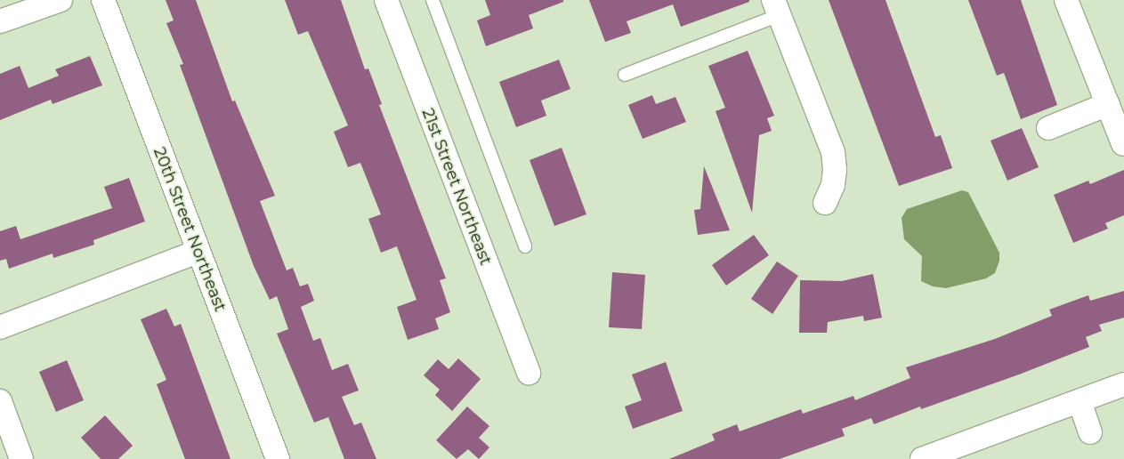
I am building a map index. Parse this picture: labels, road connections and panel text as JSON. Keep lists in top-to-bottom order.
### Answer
{
  "streets": {
    "street": ["21st Street Northeast", "20th Street Northeast"]
  }
}
